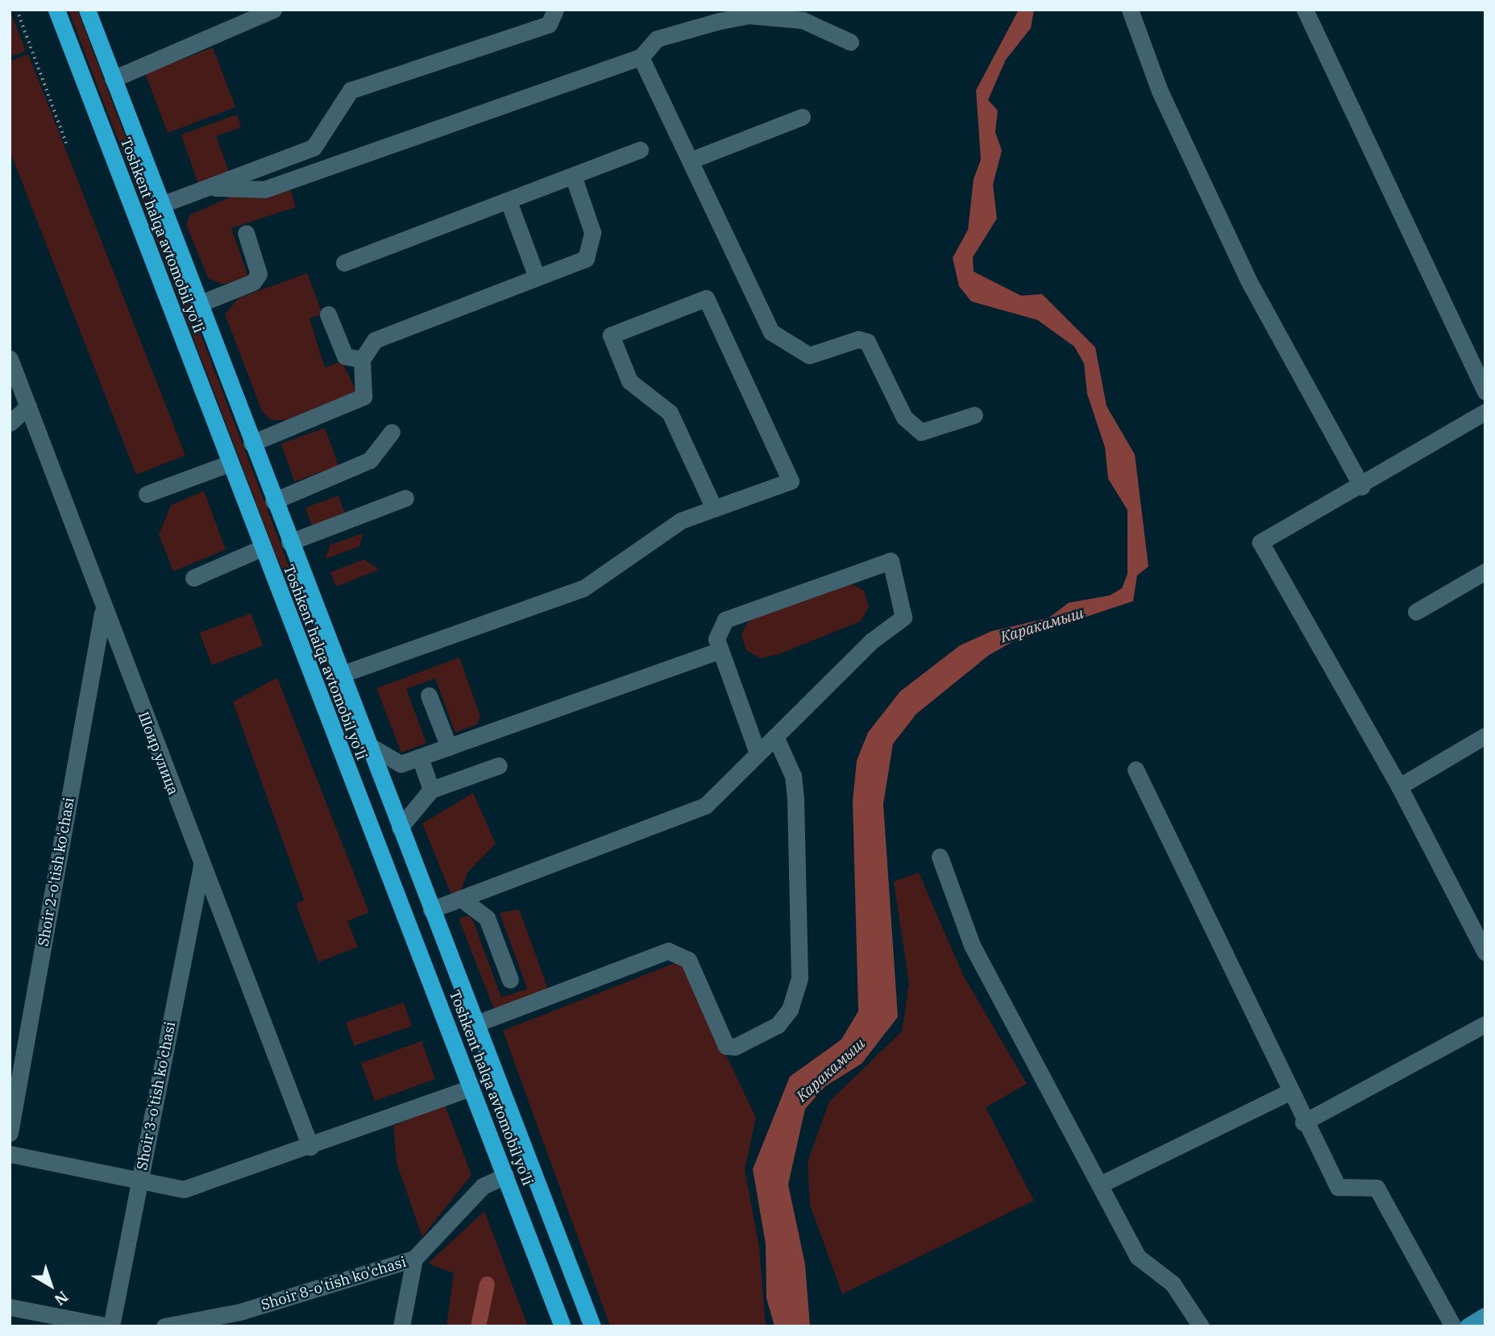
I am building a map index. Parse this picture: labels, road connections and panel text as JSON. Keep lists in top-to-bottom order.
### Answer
{
  "streets": {
    "highway": ["Toshkent halqa avtomobil yo'li"],
    "street": [
      "Шоир улица",
      "Shoir 2-o'tish ko'chasi",
      "Shoir 3-o'tish ko'chasi",
      "Shoir 8-o'tish ko'chasi"
    ]
  },
  "crossings": [
    ["Toshkent halqa avtomobil yo'li", "Shoir 8-o'tish ko'chasi"],
    ["Шоир улица", "Shoir 2-o'tish ko'chasi"],
    ["Шоир улица", "Shoir 3-o'tish ko'chasi"]
  ],
  "water": ["Каракамыш"],
  "north": "bottom right"
}
